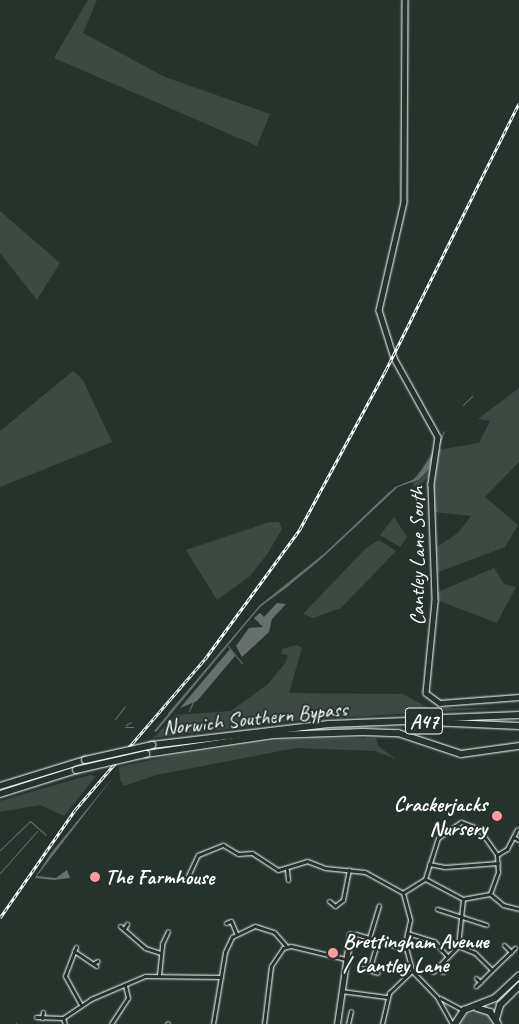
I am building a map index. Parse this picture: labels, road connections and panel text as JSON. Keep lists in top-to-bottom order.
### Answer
{
  "streets": {
    "highway": ["Norwich Southern Bypass", "A47"],
    "street": ["Cantley Lane South"]
  },
  "crossings": [
    ["Norwich Southern Bypass", "A47"]
  ],
  "places": ["Crackerjacks Nursery", "The Farmhouse", "Brettingham Avenue / Cantley Lane"]
}
